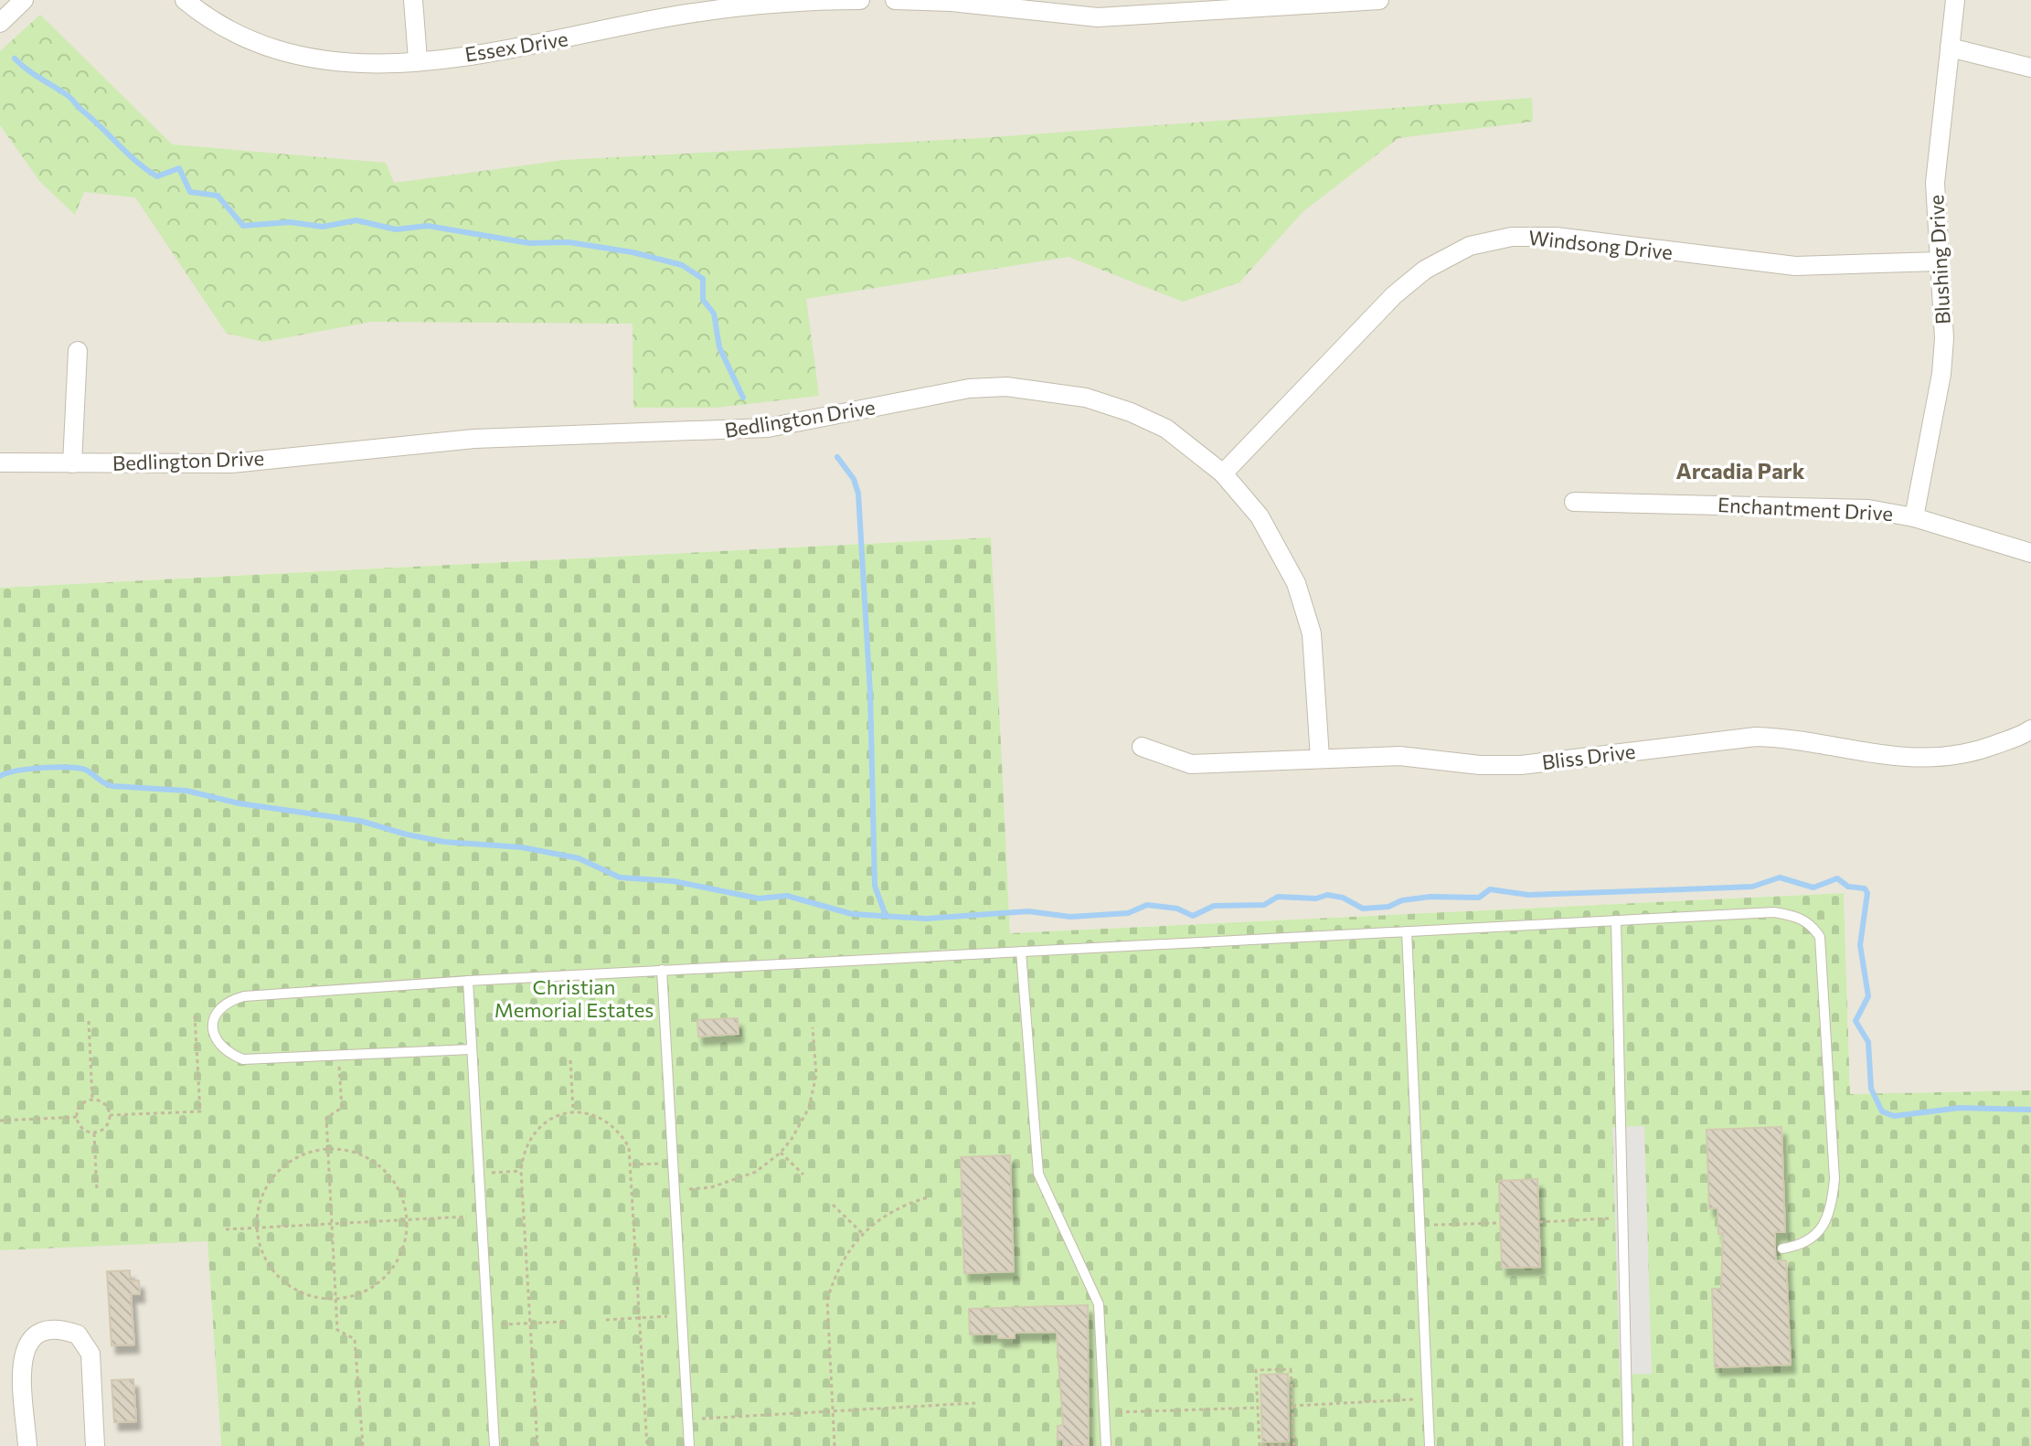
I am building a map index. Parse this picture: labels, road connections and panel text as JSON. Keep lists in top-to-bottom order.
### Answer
{
  "streets": {
    "street": [
      "Essex Drive",
      "Windsong Drive",
      "Blushing Drive",
      "Bedlington Drive",
      "Enchantment Drive",
      "Bliss Drive"
    ]
  },
  "crossings": [
    ["Windsong Drive", "Blushing Drive"],
    ["Windsong Drive", "Bedlington Drive"],
    ["Blushing Drive", "Enchantment Drive"],
    ["Bedlington Drive", "Bliss Drive"]
  ],
  "districts": ["Arcadia Park"],
  "parks": ["Christian Memorial Estates"]
}
